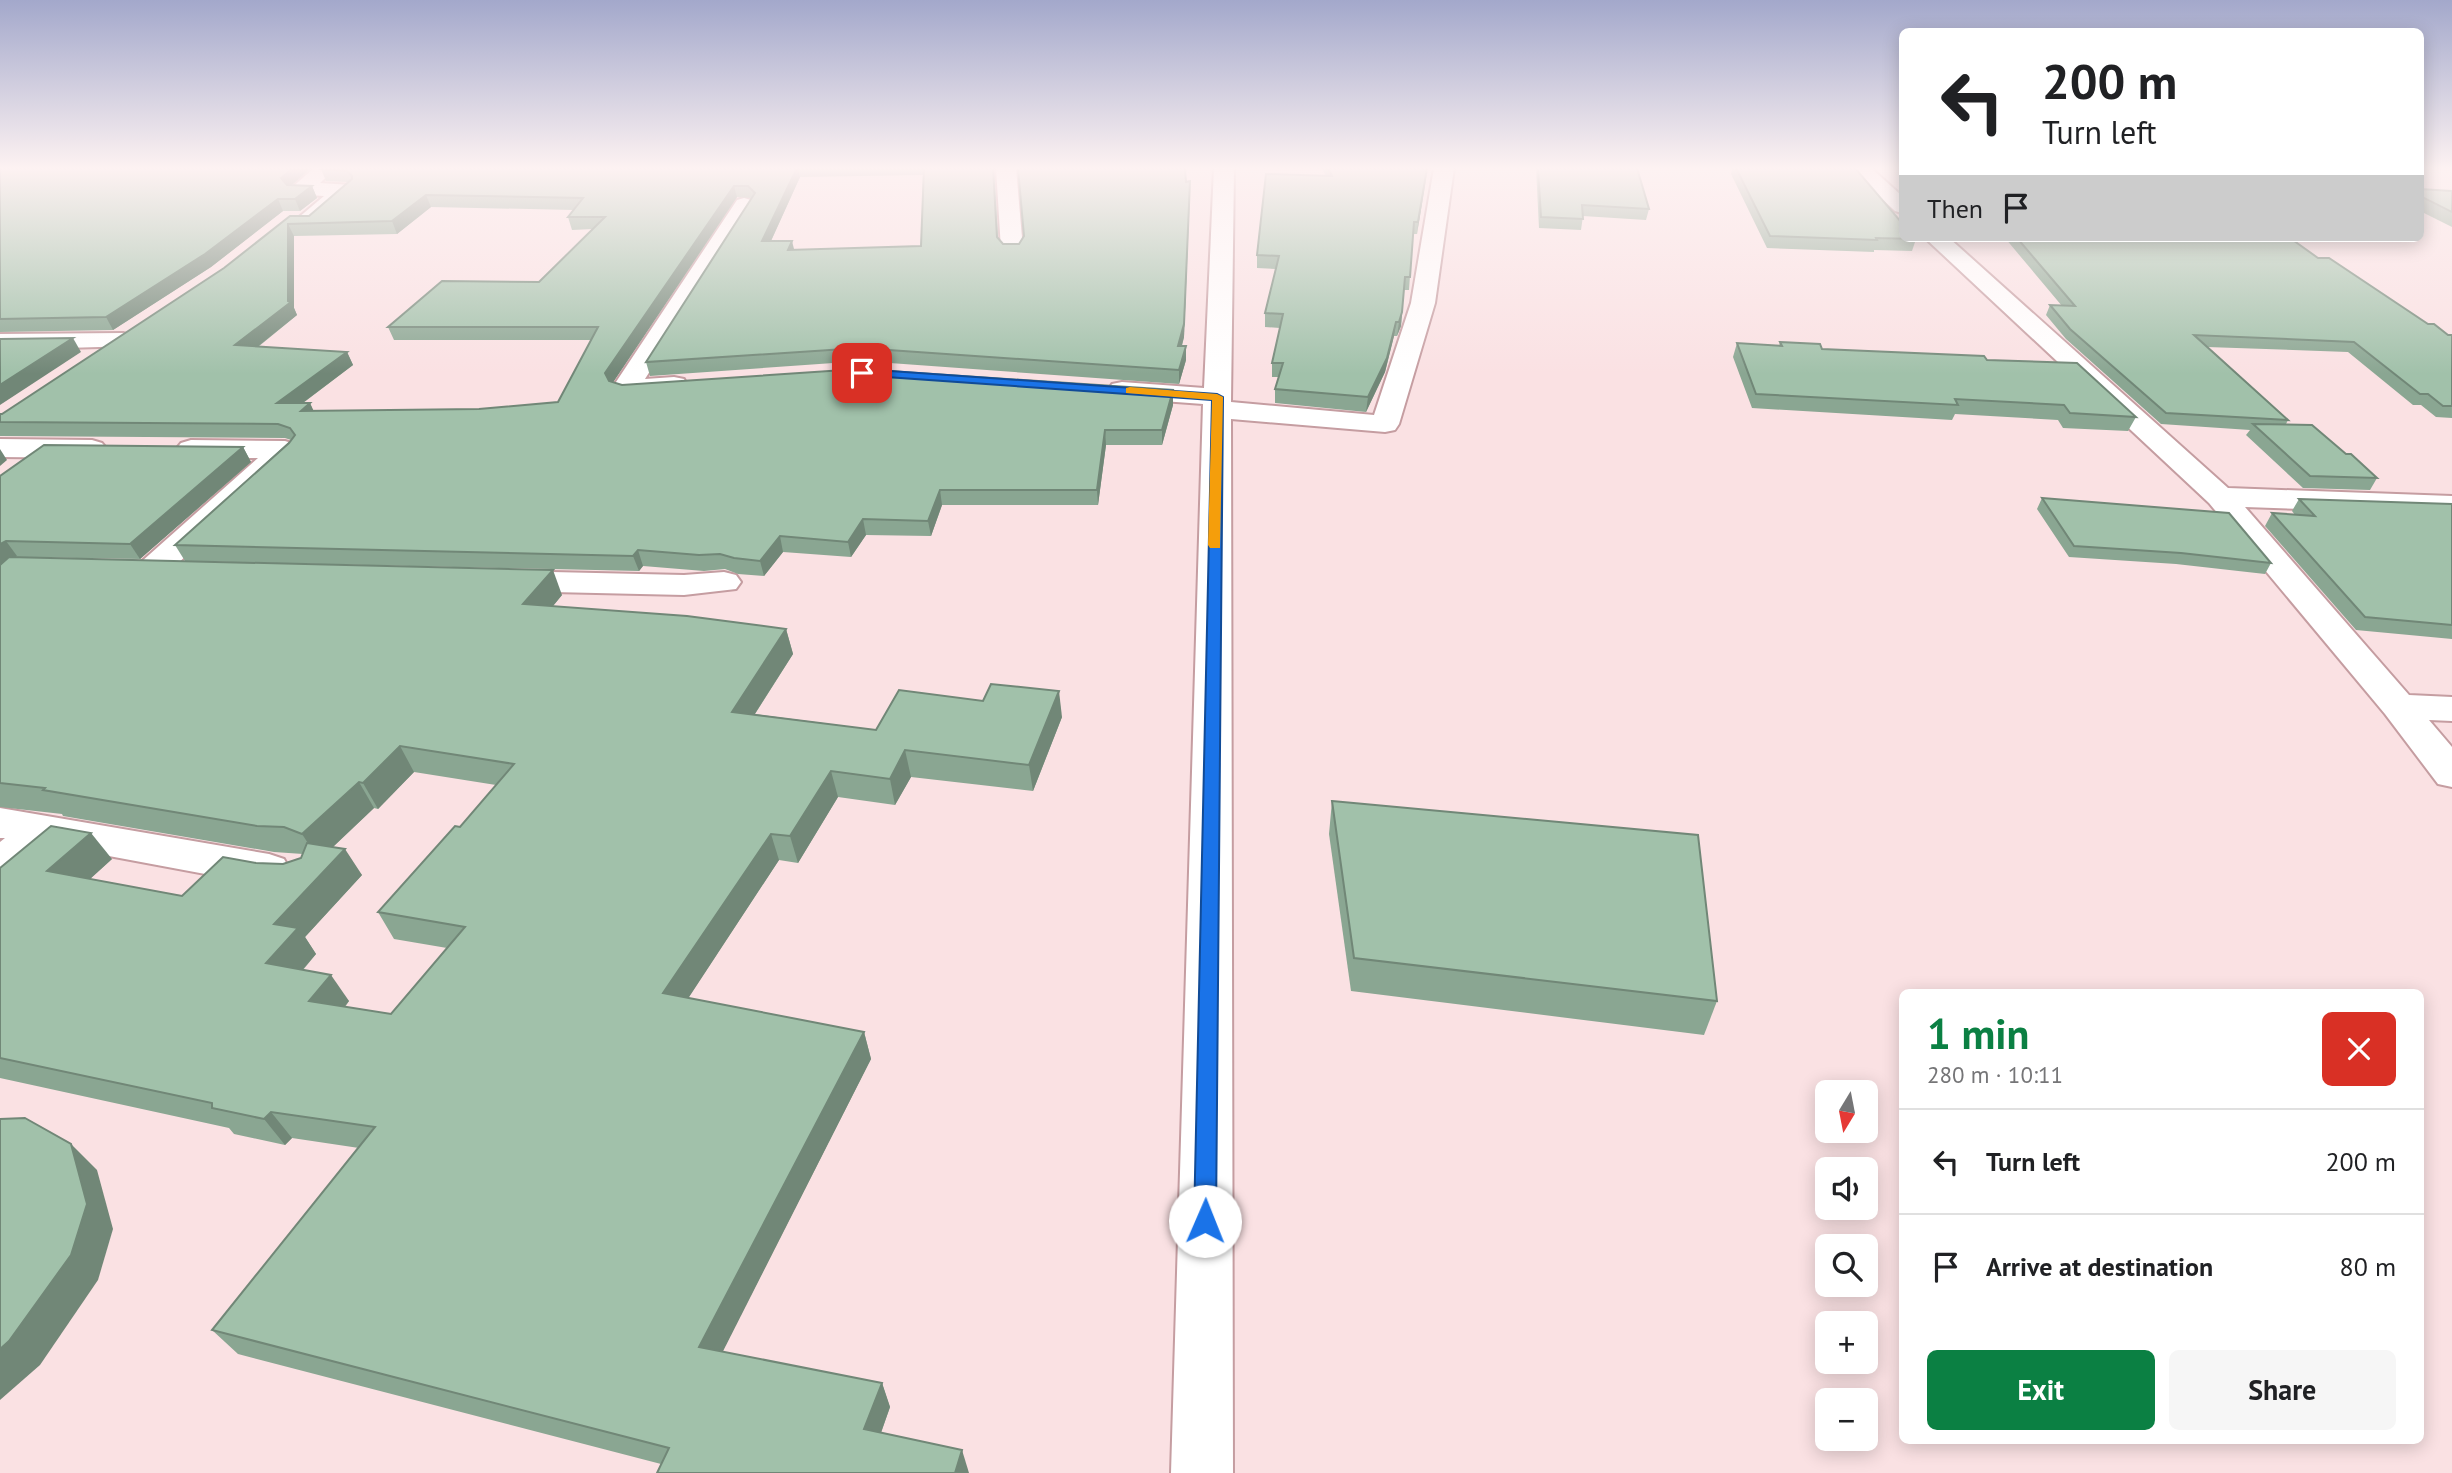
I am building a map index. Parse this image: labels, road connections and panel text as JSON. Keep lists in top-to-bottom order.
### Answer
{
  "north": "bottom",
  "page": {
    "turn": ["200 m", "Turn left"],
    "then": "Then",
    "heading": ["1 min", "280 m · 10:11"],
    "map_buttons": ["+", "−"],
    "list": [
      {
        "name": "Turn left",
        "value": "200 m"
      },
      {
        "name": "Arrive at destination",
        "value": "80 m"
      }
    ],
    "buttons": ["Exit", "Share"]
  }
}
